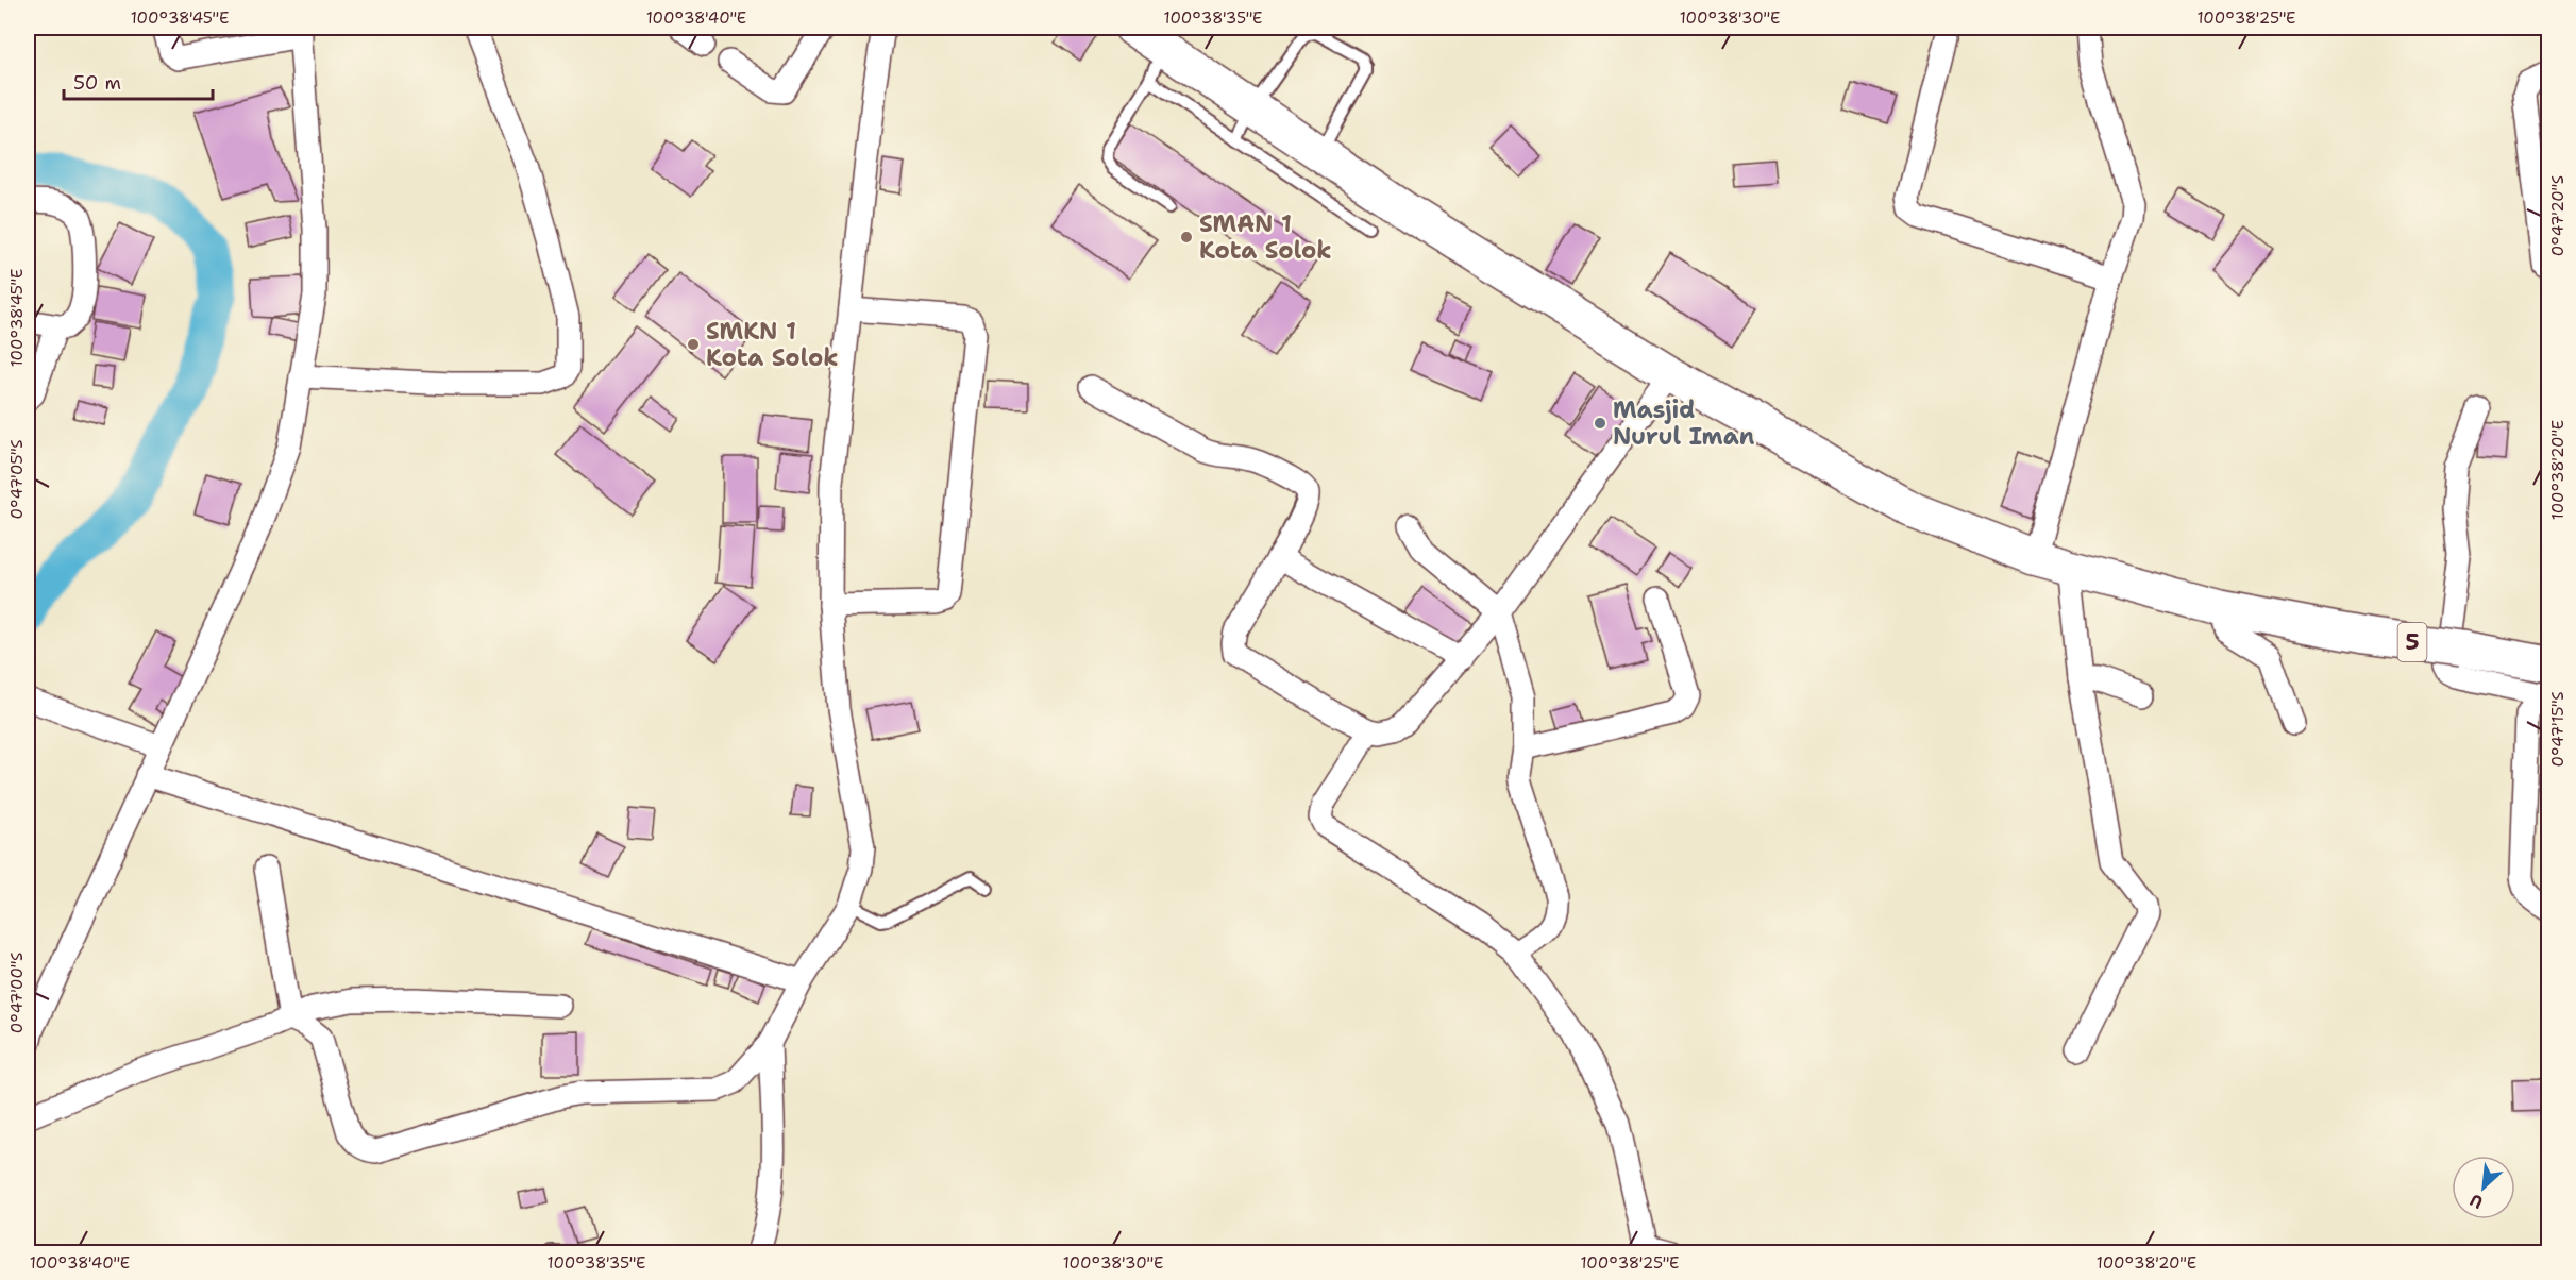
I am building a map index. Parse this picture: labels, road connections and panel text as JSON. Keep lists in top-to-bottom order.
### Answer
{
  "streets": {
    "highway": ["5"]
  },
  "places": ["SMAN 1 Kota Solok", "SMKN 1 Kota Solok", "Masjid Nurul Iman"],
  "scale_bar": "50 m",
  "north": "bottom left",
  "coordinates": [
    "100°38'45\"E",
    "100°38'40\"E",
    "100°38'35\"E",
    "100°38'30\"E",
    "100°38'25\"E",
    "0°47'20\"S",
    "100°38'20\"E",
    "0°47'05\"S",
    "0°47'15\"S",
    "0°47'00\"S"
  ]
}
